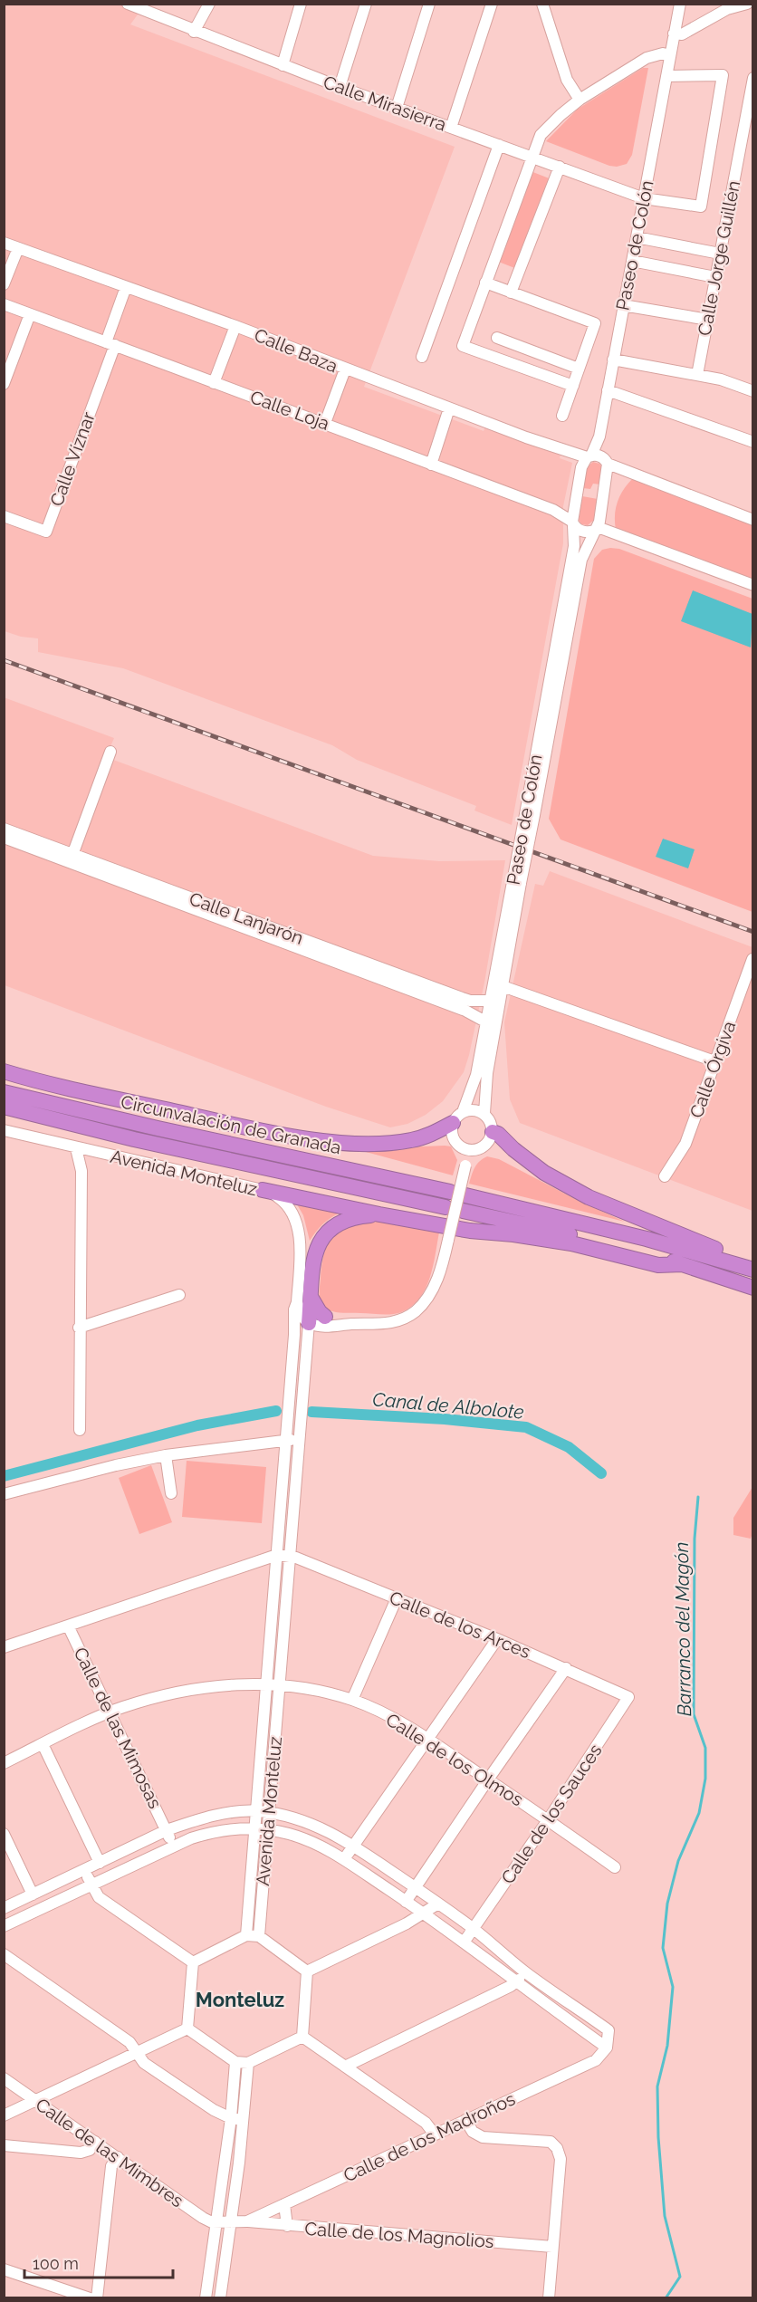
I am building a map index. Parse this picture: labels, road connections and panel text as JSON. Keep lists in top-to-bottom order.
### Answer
{
  "streets": {
    "highway": ["Circunvalación de Granada"],
    "street": [
      "Calle Mirasierra",
      "Paseo de Colón",
      "Calle Jorge Guillén",
      "Calle Baza",
      "Calle Loja",
      "Calle Víznar",
      "Calle Lanjarón",
      "Calle Órgiva",
      "Avenida Monteluz",
      "Calle de los Arces",
      "Calle de las Mimosas",
      "Calle de los Olmos",
      "Calle de los Sauces",
      "Calle de los Madroños",
      "Calle de las Mimbres",
      "Calle de los Magnolios"
    ]
  },
  "crossings": [
    ["Calle Mirasierra", "Paseo de Colón"],
    ["Paseo de Colón", "Calle Baza"],
    ["Paseo de Colón", "Calle Loja"],
    ["Paseo de Colón", "Calle Lanjarón"],
    ["Calle Loja", "Calle Víznar"],
    ["Avenida Monteluz", "Calle de los Arces"],
    ["Avenida Monteluz", "Calle de los Olmos"],
    ["Calle de los Arces", "Calle de los Sauces"],
    ["Calle de los Olmos", "Calle de los Sauces"],
    ["Calle de los Madroños", "Calle de los Magnolios"]
  ],
  "districts": ["Monteluz"],
  "water": ["Canal de Albolote", "Barranco del Magón"],
  "scale_bar": "100 m"
}
